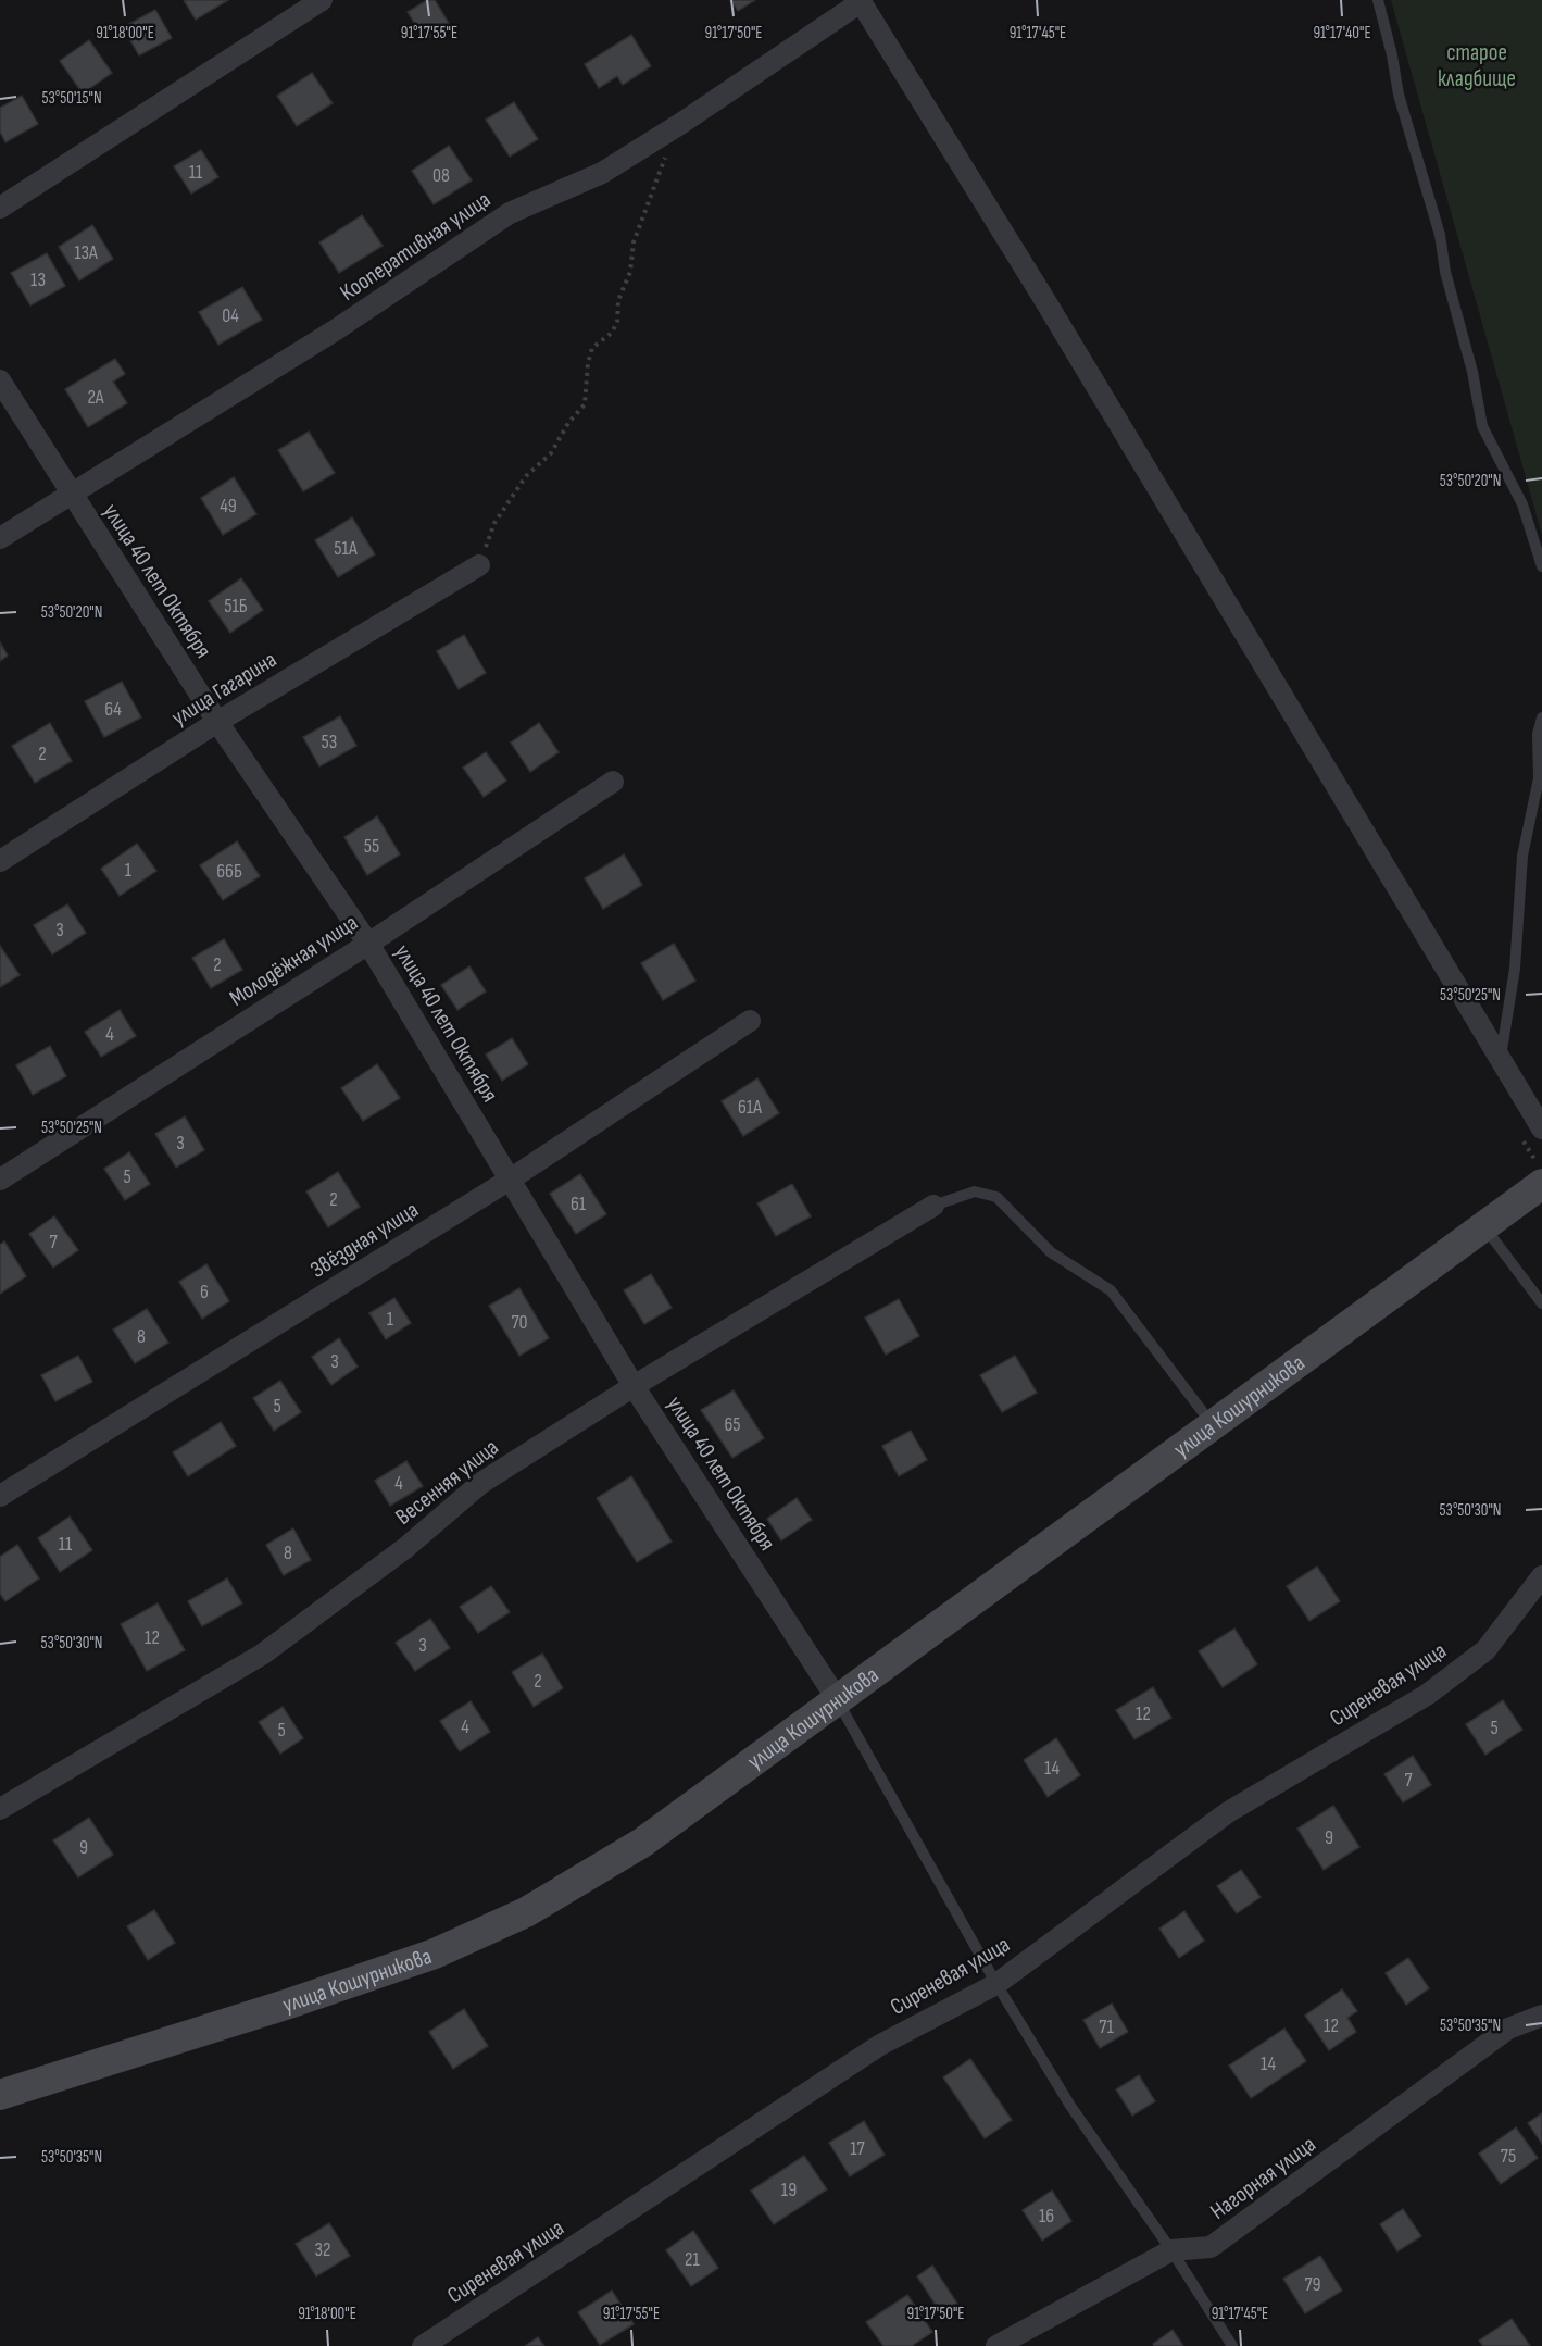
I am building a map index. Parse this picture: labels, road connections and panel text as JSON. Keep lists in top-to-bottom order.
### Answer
{
  "streets": {
    "main road": ["улица Кошурникова"],
    "street": [
      "Кооперативная улица",
      "улица 40 лет Октября",
      "улица Гагарина",
      "Молодёжная улица",
      "Звёздная улица",
      "Весенняя улица",
      "Сиреневая улица",
      "Нагорная улица"
    ]
  },
  "crossings": [
    ["Кооперативная улица", "улица 40 лет Октября"],
    ["улица 40 лет Октября", "улица Гагарина"],
    ["улица 40 лет Октября", "Молодёжная улица"],
    ["улица 40 лет Октября", "Звёздная улица"],
    ["улица 40 лет Октября", "улица Кошурникова"],
    ["улица 40 лет Октября", "Весенняя улица"]
  ],
  "parks": ["старое кладбище"],
  "house_numbers": [
    "11",
    "08",
    "13А",
    "13",
    "04",
    "2А",
    "49",
    "51А",
    "51Б",
    "64",
    "53",
    "2",
    "55",
    "1",
    "66Б",
    "3",
    "2",
    "4",
    "61А",
    "3",
    "5",
    "2",
    "61",
    "7",
    "6",
    "1",
    "70",
    "8",
    "3",
    "5",
    "65",
    "4",
    "11",
    "8",
    "12",
    "3",
    "2",
    "12",
    "4",
    "5",
    "5",
    "14",
    "7",
    "9",
    "9",
    "12",
    "71",
    "14",
    "17",
    "75",
    "19",
    "16",
    "32",
    "21",
    "79"
  ],
  "coordinates": [
    "91°18'00\"E",
    "91°17'55\"E",
    "91°17'50\"E",
    "91°17'45\"E",
    "91°17'40\"E",
    "53°50'15\"N",
    "53°50'20\"N",
    "53°50'25\"N",
    "53°50'30\"N",
    "53°50'35\"N"
  ]
}
